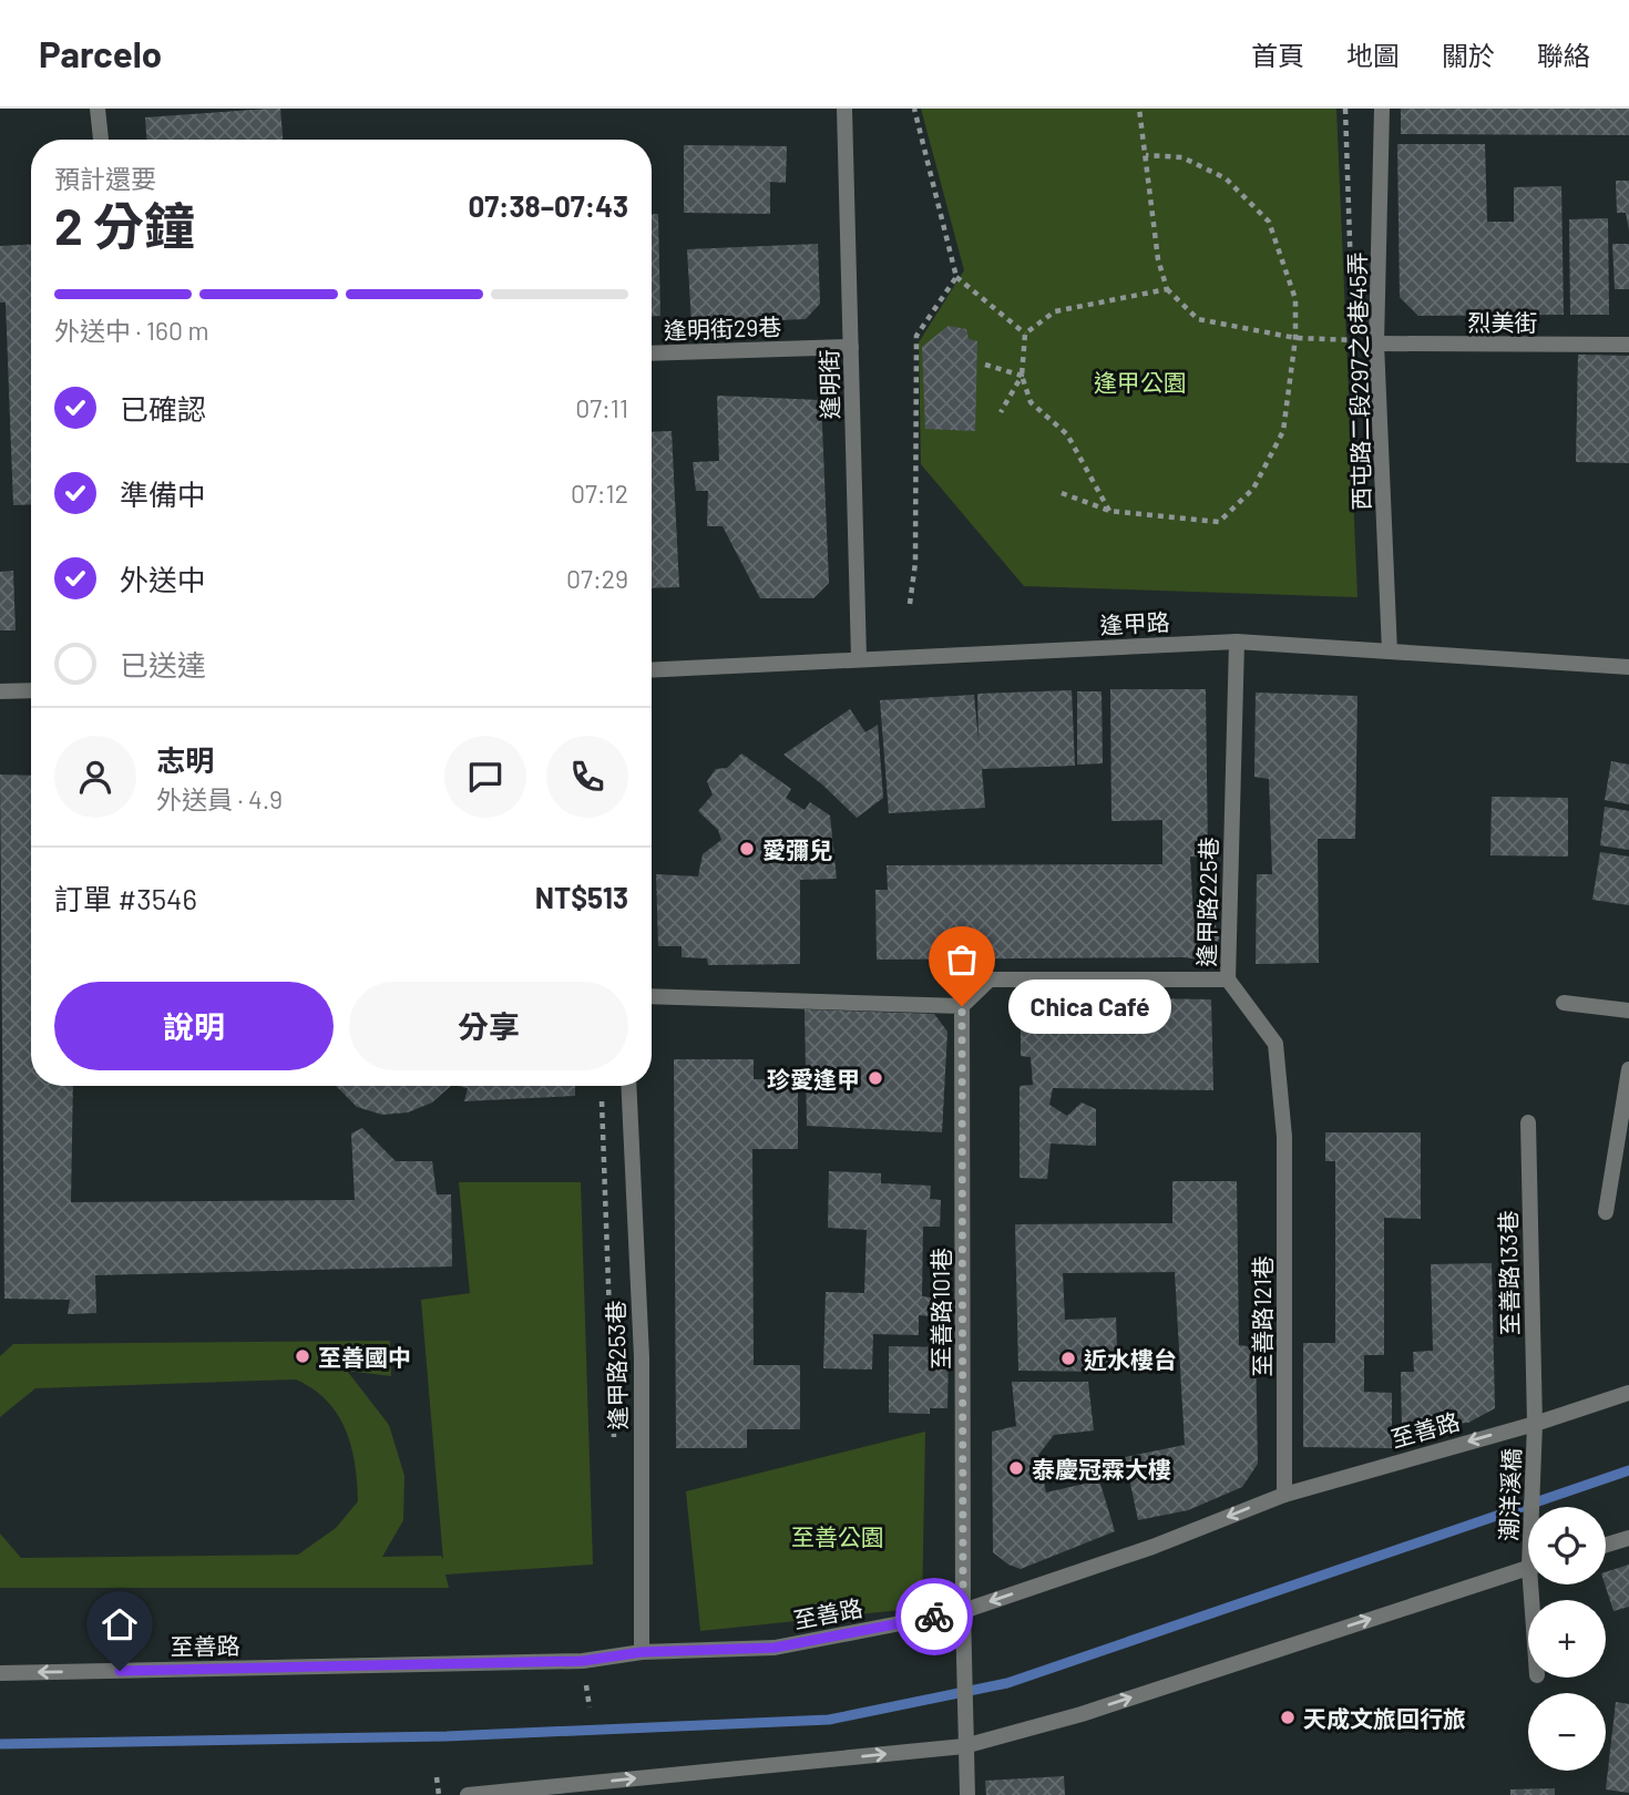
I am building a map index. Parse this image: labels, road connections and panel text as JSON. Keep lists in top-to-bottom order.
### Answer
{
  "streets": {
    "street": [
      "烈美街",
      "逢明街29巷",
      "西屯路二段297之8巷45弄",
      "逢明街",
      "逢甲路",
      "逢甲路225巷",
      "至善路133巷",
      "至善路101巷",
      "至善路121巷",
      "逢甲路253巷",
      "至善路",
      "潮洋溪橋"
    ]
  },
  "crossings": [
    ["烈美街", "西屯路二段297之8巷45弄"],
    ["逢明街29巷", "逢明街"],
    ["西屯路二段297之8巷45弄", "逢甲路"],
    ["逢明街", "逢甲路"],
    ["逢甲路", "逢甲路225巷"],
    ["逢甲路225巷", "至善路101巷"],
    ["逢甲路225巷", "至善路121巷"],
    ["至善路133巷", "至善路"],
    ["至善路133巷", "潮洋溪橋"],
    ["至善路101巷", "至善路"],
    ["至善路121巷", "至善路"],
    ["逢甲路253巷", "至善路"],
    ["至善路", "潮洋溪橋"]
  ],
  "parks": ["逢甲公園", "至善公園"],
  "places": [
    "愛彌兒",
    "Chica Café",
    "珍愛逢甲",
    "至善國中",
    "近水樓台",
    "泰慶冠霖大樓",
    "天成文旅回行旅"
  ],
  "page": {
    "header": "Parcelo",
    "nav": [
      "首頁",
      "地圖",
      "關於",
      "聯絡"
    ],
    "heading": ["2 分鐘", "預計還要", "07:38–07:43"],
    "panel": [
      "志明",
      "外送員 · 4.9",
      "訂單 #3546",
      "NT$513"
    ],
    "bar": "外送中 · 160 m",
    "list": [
      ["已確認", "07:11"],
      ["準備中", "07:12"],
      ["外送中", "07:29"],
      "已送達"
    ],
    "buttons": ["說明", "分享"],
    "bubble": "Chica Café",
    "map_buttons": ["+", "−"]
  }
}
